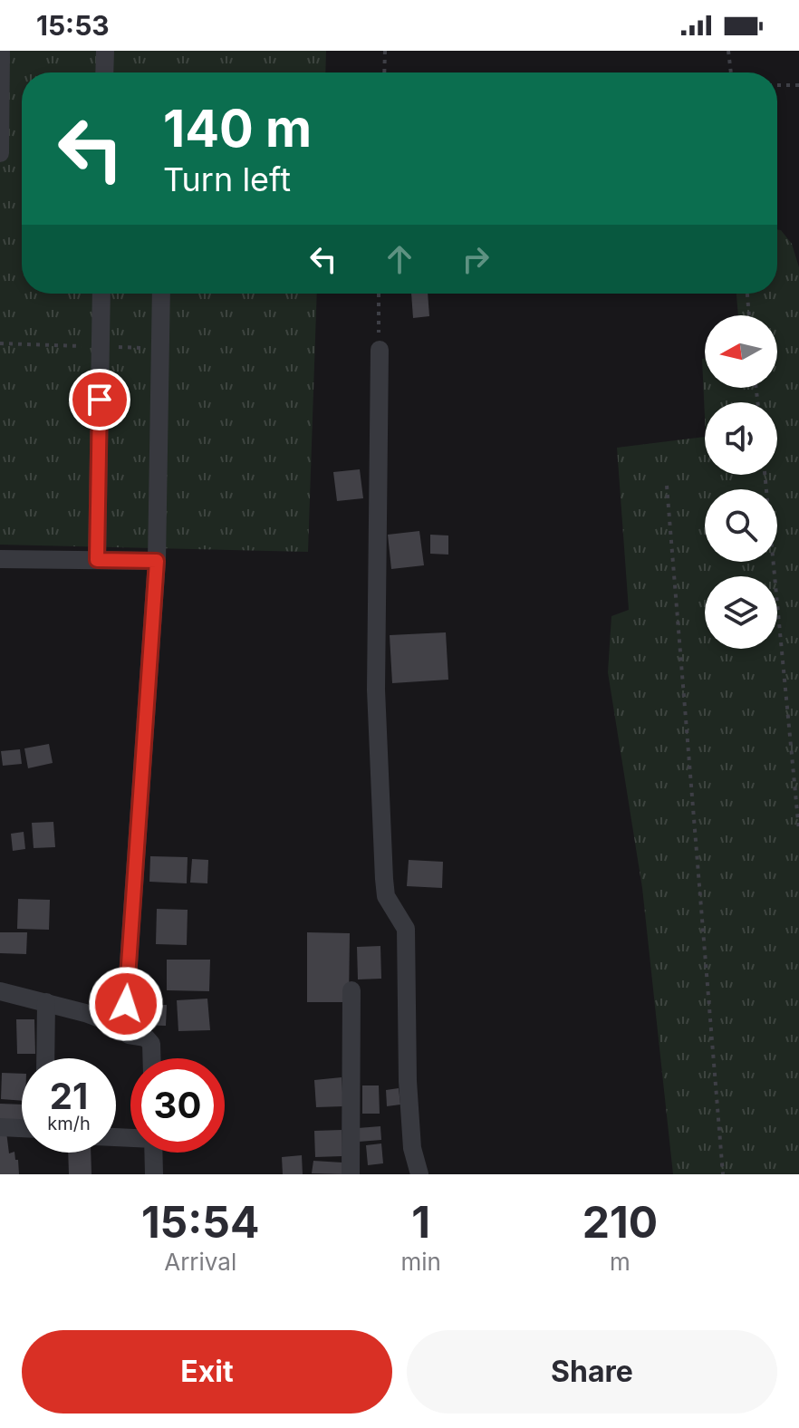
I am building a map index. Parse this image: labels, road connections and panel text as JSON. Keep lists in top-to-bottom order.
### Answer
{
  "north": "left",
  "page": {
    "status": "15:53",
    "turn": ["140 m", "Turn left"],
    "speed": "21 km/h",
    "limit": "30",
    "eta": [
      "15:54",
      "Arrival",
      "1",
      "min",
      "210",
      "m"
    ],
    "buttons": ["Exit", "Share"]
  }
}
